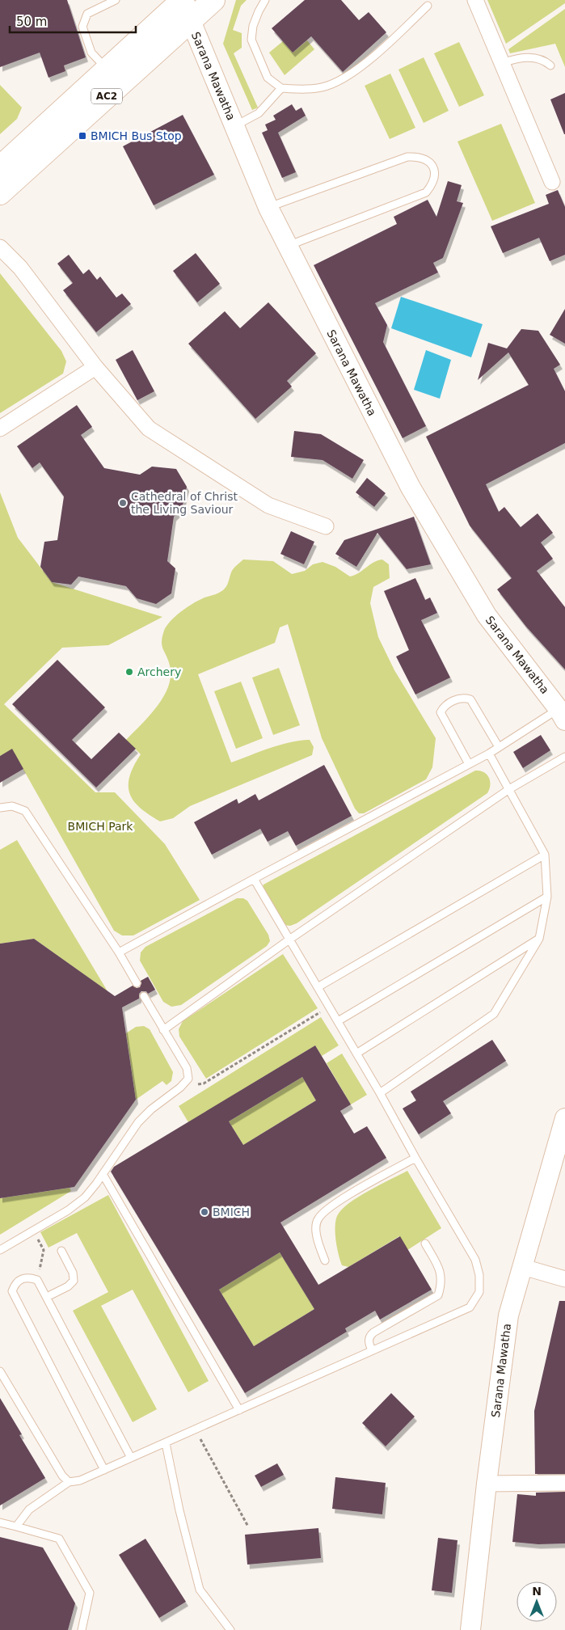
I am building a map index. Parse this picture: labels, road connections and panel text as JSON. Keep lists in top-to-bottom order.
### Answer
{
  "streets": {
    "main road": ["AC2"],
    "street": ["Sarana Mawatha"]
  },
  "crossings": [
    ["Sarana Mawatha", "AC2"]
  ],
  "parks": ["BMICH Park"],
  "places": {
    "transit": ["BMICH Bus Stop"],
    "other": ["Cathedral of Christ the Living Saviour", "Archery", "BMICH"]
  },
  "scale_bar": "50 m",
  "north": "top"
}
